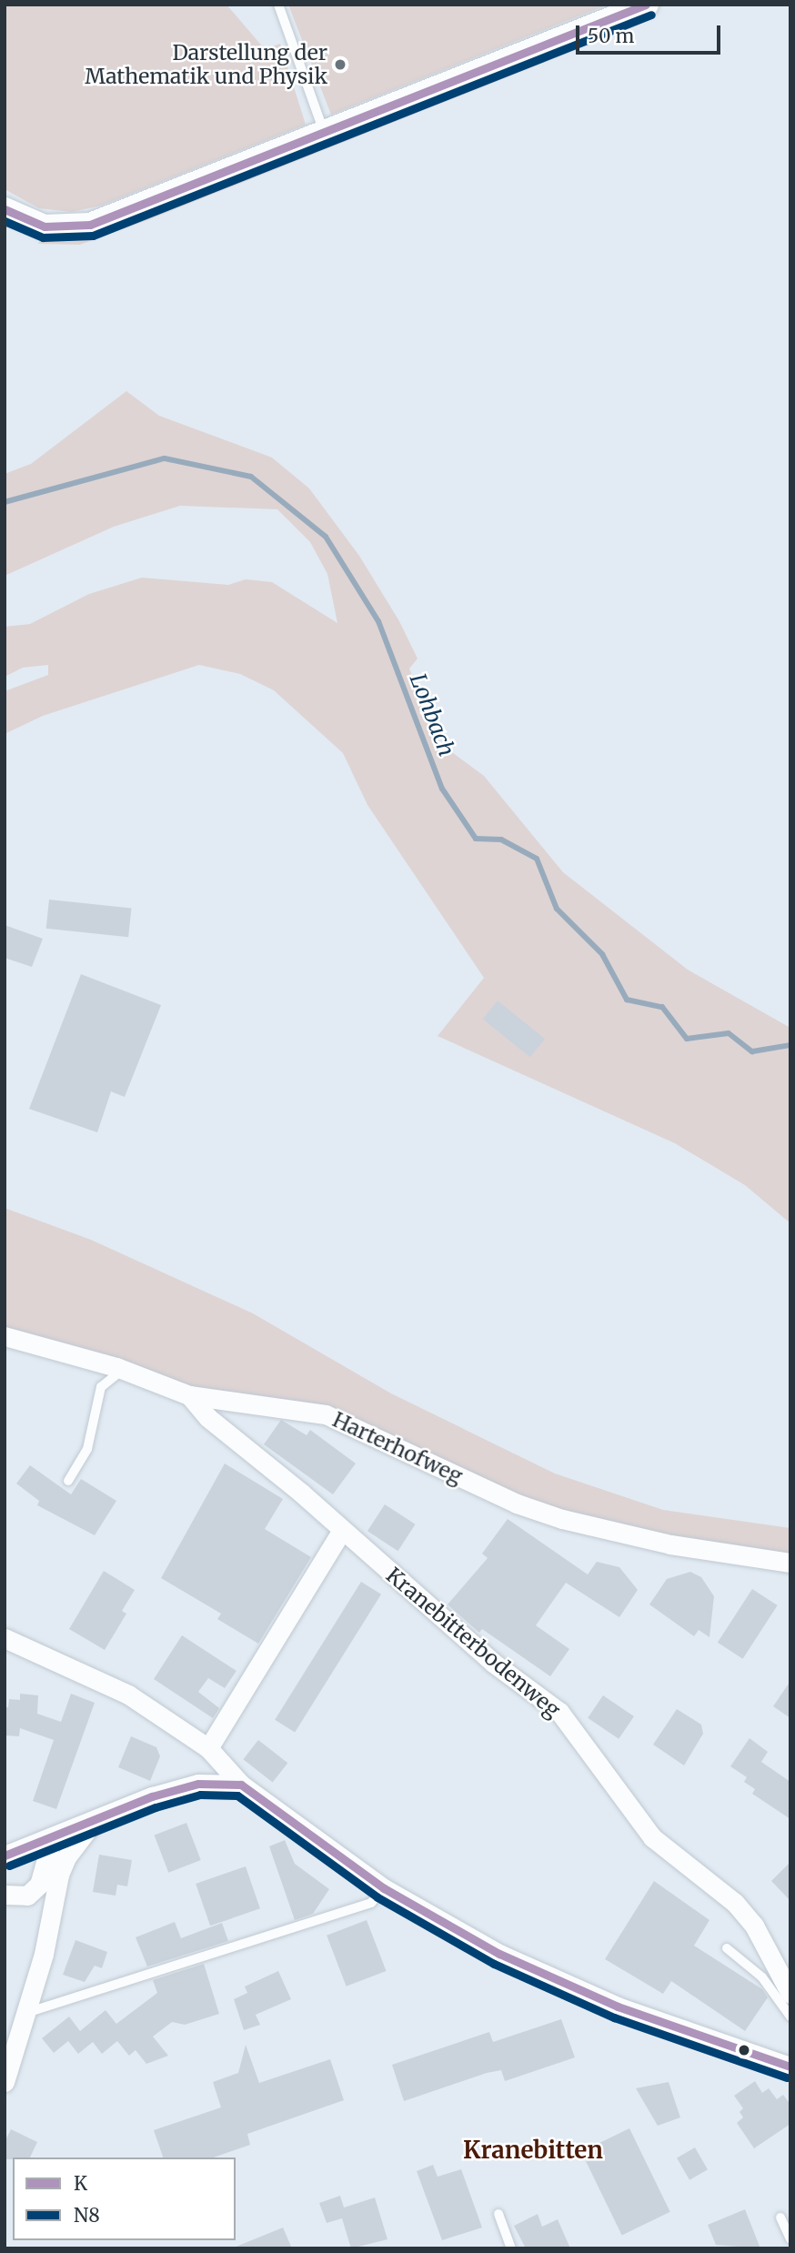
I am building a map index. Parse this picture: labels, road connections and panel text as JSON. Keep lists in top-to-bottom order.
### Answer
{
  "streets": {
    "street": ["Harterhofweg", "Kranebitterbodenweg"]
  },
  "crossings": [
    ["Harterhofweg", "Kranebitterbodenweg"]
  ],
  "districts": ["Kranebitten"],
  "water": ["Lohbach"],
  "places": ["Darstellung der Mathematik und Physik"],
  "lines": ["transit line K", "transit line N8"],
  "legend": ["K", "N8"],
  "scale_bar": "50 m"
}
